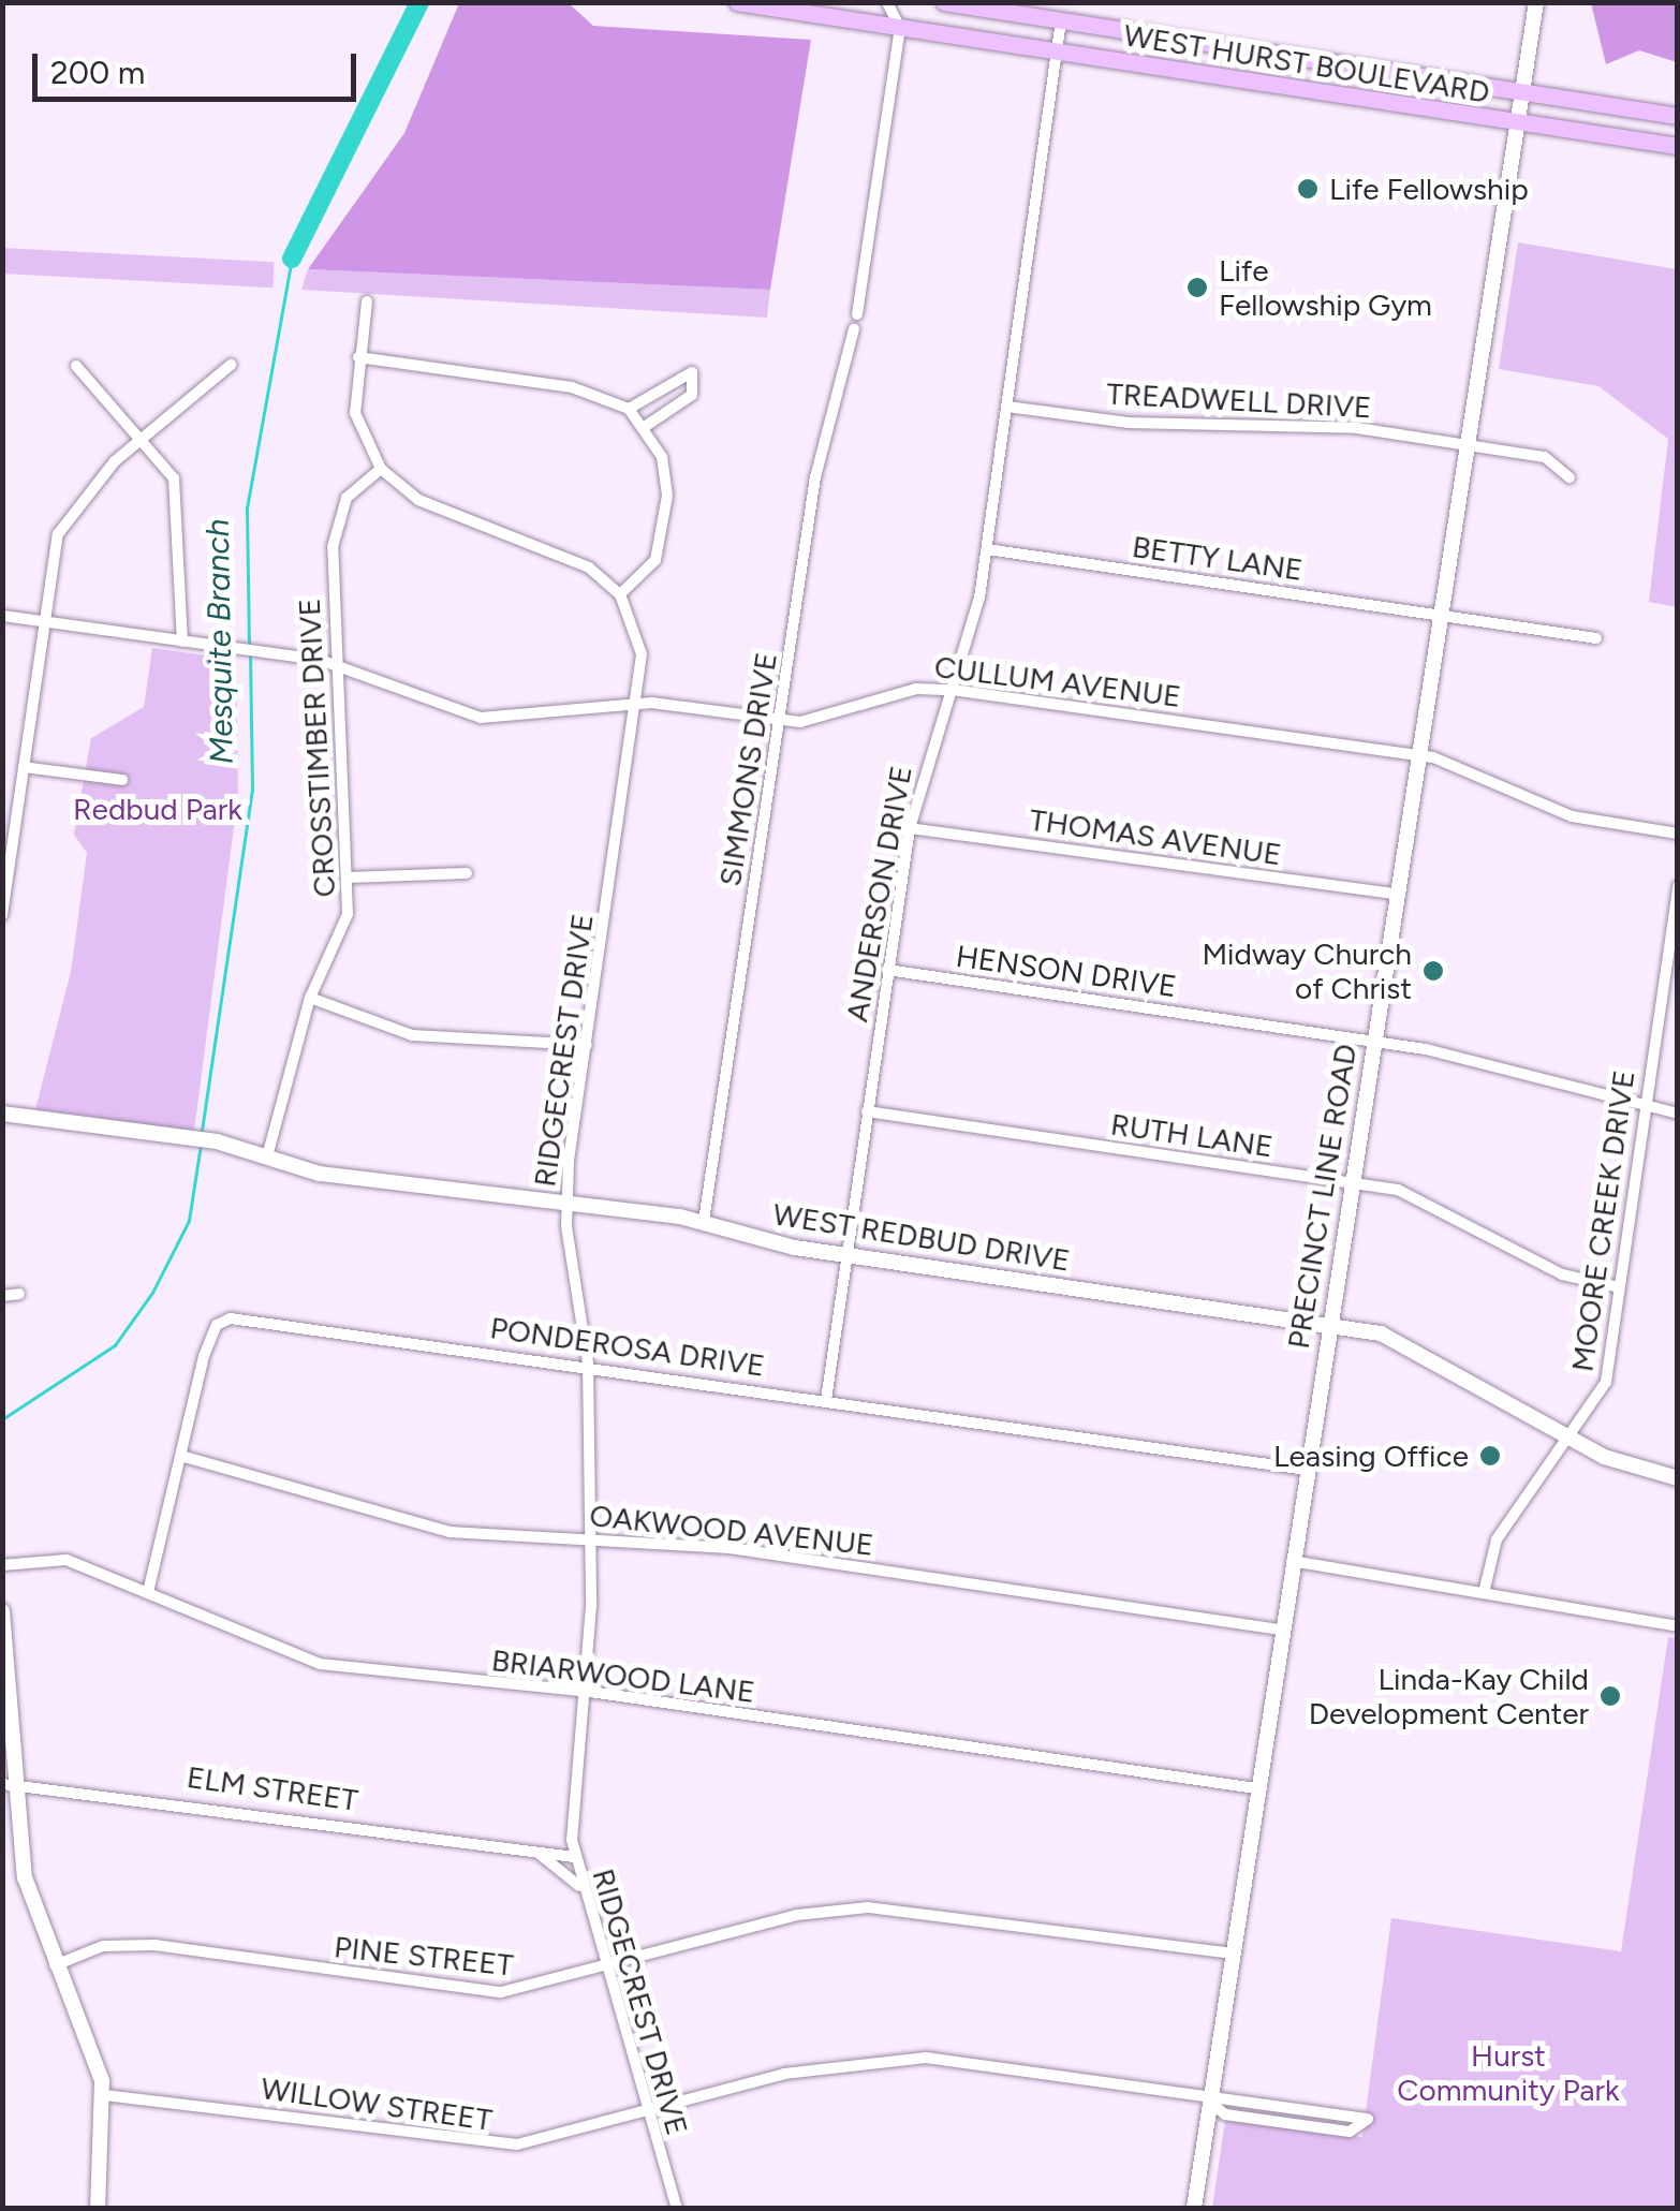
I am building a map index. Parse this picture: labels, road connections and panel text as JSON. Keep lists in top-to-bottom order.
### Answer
{
  "streets": {
    "main road": ["WEST HURST BOULEVARD"],
    "street": [
      "TREADWELL DRIVE",
      "BETTY LANE",
      "CULLUM AVENUE",
      "CROSSTIMBER DRIVE",
      "SIMMONS DRIVE",
      "THOMAS AVENUE",
      "ANDERSON DRIVE",
      "HENSON DRIVE",
      "RIDGECREST DRIVE",
      "RUTH LANE",
      "PRECINCT LINE ROAD",
      "MOORE CREEK DRIVE",
      "WEST REDBUD DRIVE",
      "PONDEROSA DRIVE",
      "OAKWOOD AVENUE",
      "BRIARWOOD LANE",
      "ELM STREET",
      "PINE STREET",
      "WILLOW STREET"
    ]
  },
  "crossings": [
    ["WEST HURST BOULEVARD", "ANDERSON DRIVE"],
    ["WEST HURST BOULEVARD", "PRECINCT LINE ROAD"],
    ["TREADWELL DRIVE", "ANDERSON DRIVE"],
    ["TREADWELL DRIVE", "PRECINCT LINE ROAD"],
    ["BETTY LANE", "ANDERSON DRIVE"],
    ["BETTY LANE", "PRECINCT LINE ROAD"],
    ["CULLUM AVENUE", "CROSSTIMBER DRIVE"],
    ["CULLUM AVENUE", "SIMMONS DRIVE"],
    ["CULLUM AVENUE", "ANDERSON DRIVE"],
    ["CULLUM AVENUE", "RIDGECREST DRIVE"],
    ["CULLUM AVENUE", "PRECINCT LINE ROAD"],
    ["CROSSTIMBER DRIVE", "WEST REDBUD DRIVE"],
    ["SIMMONS DRIVE", "WEST REDBUD DRIVE"],
    ["THOMAS AVENUE", "ANDERSON DRIVE"],
    ["THOMAS AVENUE", "PRECINCT LINE ROAD"],
    ["ANDERSON DRIVE", "HENSON DRIVE"],
    ["ANDERSON DRIVE", "RUTH LANE"],
    ["ANDERSON DRIVE", "WEST REDBUD DRIVE"],
    ["ANDERSON DRIVE", "PONDEROSA DRIVE"],
    ["HENSON DRIVE", "PRECINCT LINE ROAD"],
    ["HENSON DRIVE", "MOORE CREEK DRIVE"],
    ["RIDGECREST DRIVE", "WEST REDBUD DRIVE"],
    ["RIDGECREST DRIVE", "PONDEROSA DRIVE"],
    ["RIDGECREST DRIVE", "OAKWOOD AVENUE"],
    ["RIDGECREST DRIVE", "BRIARWOOD LANE"],
    ["RIDGECREST DRIVE", "ELM STREET"],
    ["RIDGECREST DRIVE", "PINE STREET"],
    ["RIDGECREST DRIVE", "WILLOW STREET"],
    ["RUTH LANE", "PRECINCT LINE ROAD"],
    ["RUTH LANE", "MOORE CREEK DRIVE"],
    ["PRECINCT LINE ROAD", "WEST REDBUD DRIVE"],
    ["PRECINCT LINE ROAD", "PONDEROSA DRIVE"],
    ["PRECINCT LINE ROAD", "OAKWOOD AVENUE"],
    ["PRECINCT LINE ROAD", "BRIARWOOD LANE"],
    ["PRECINCT LINE ROAD", "PINE STREET"],
    ["PRECINCT LINE ROAD", "WILLOW STREET"],
    ["MOORE CREEK DRIVE", "WEST REDBUD DRIVE"],
    ["PONDEROSA DRIVE", "OAKWOOD AVENUE"],
    ["PONDEROSA DRIVE", "BRIARWOOD LANE"]
  ],
  "water": ["Mesquite Branch"],
  "parks": ["Redbud Park", "Hurst Community Park"],
  "places": [
    "Life Fellowship",
    "Life Fellowship Gym",
    "Midway Church of Christ",
    "Leasing Office",
    "Linda-Kay Child Development Center"
  ],
  "scale_bar": "200 m"
}
